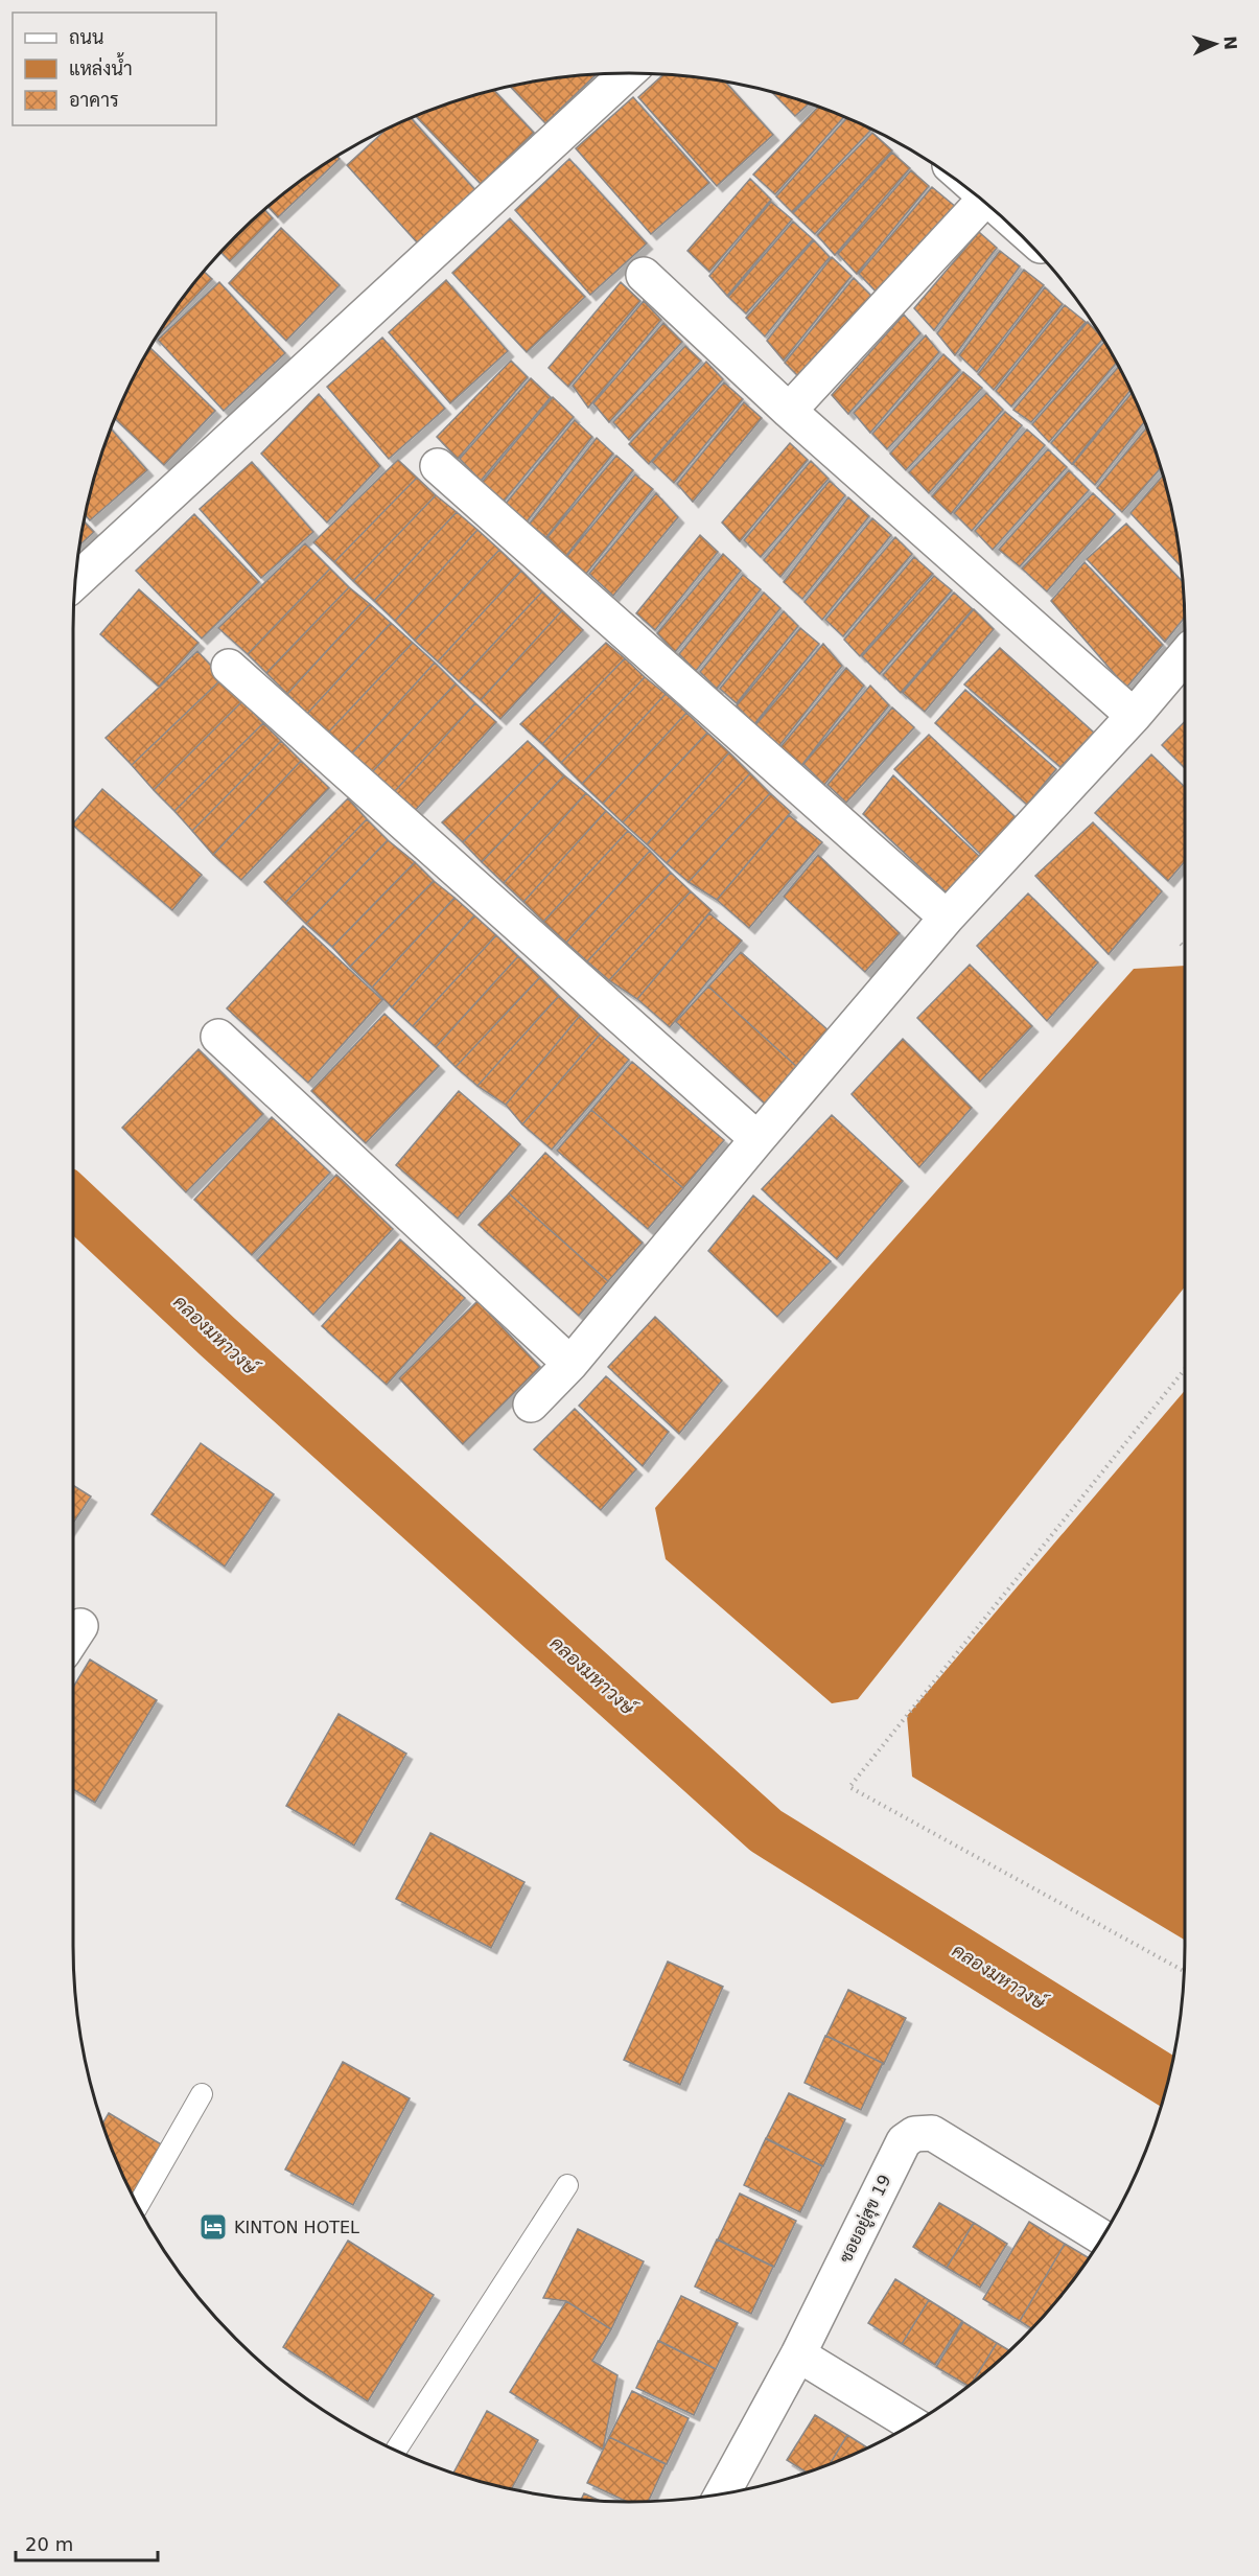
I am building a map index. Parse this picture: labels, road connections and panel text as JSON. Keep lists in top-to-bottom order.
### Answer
{
  "streets": {
    "street": ["ซอยอยู่สุข 19"]
  },
  "water": ["คลองมหาวงษ์"],
  "places": {
    "hotel": ["KINTON HOTEL"]
  },
  "legend": ["ถนน", "แหล่งน้ำ", "อาคาร"],
  "scale_bar": "20 m",
  "north": "right"
}
